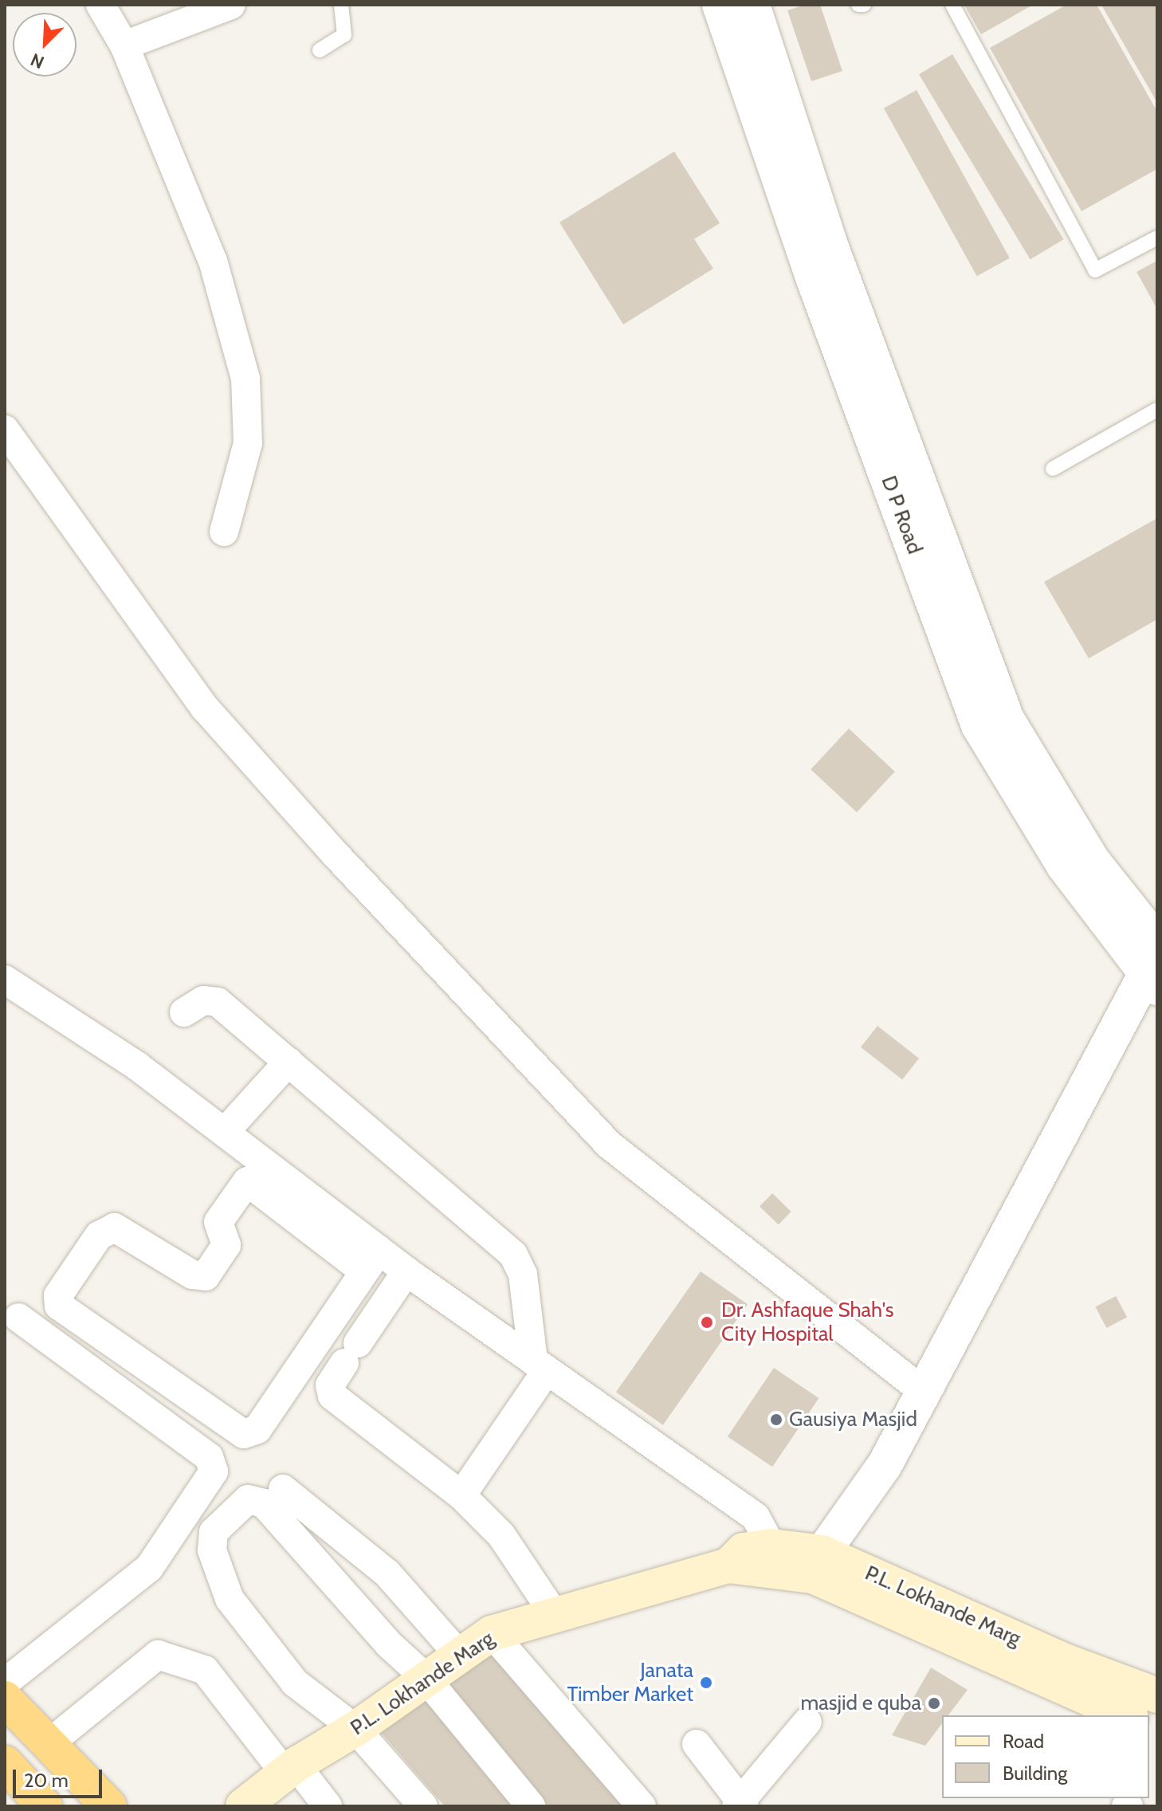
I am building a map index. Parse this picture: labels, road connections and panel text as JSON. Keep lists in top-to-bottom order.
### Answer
{
  "streets": {
    "main road": ["P.L. Lokhande Marg"],
    "street": ["D P Road"]
  },
  "places": [
    "Dr. Ashfaque Shah's City Hospital",
    "Gausiya Masjid",
    "Janata Timber Market",
    "masjid e quba"
  ],
  "legend": ["Road", "Building"],
  "scale_bar": "20 m",
  "north": "bottom left"
}
